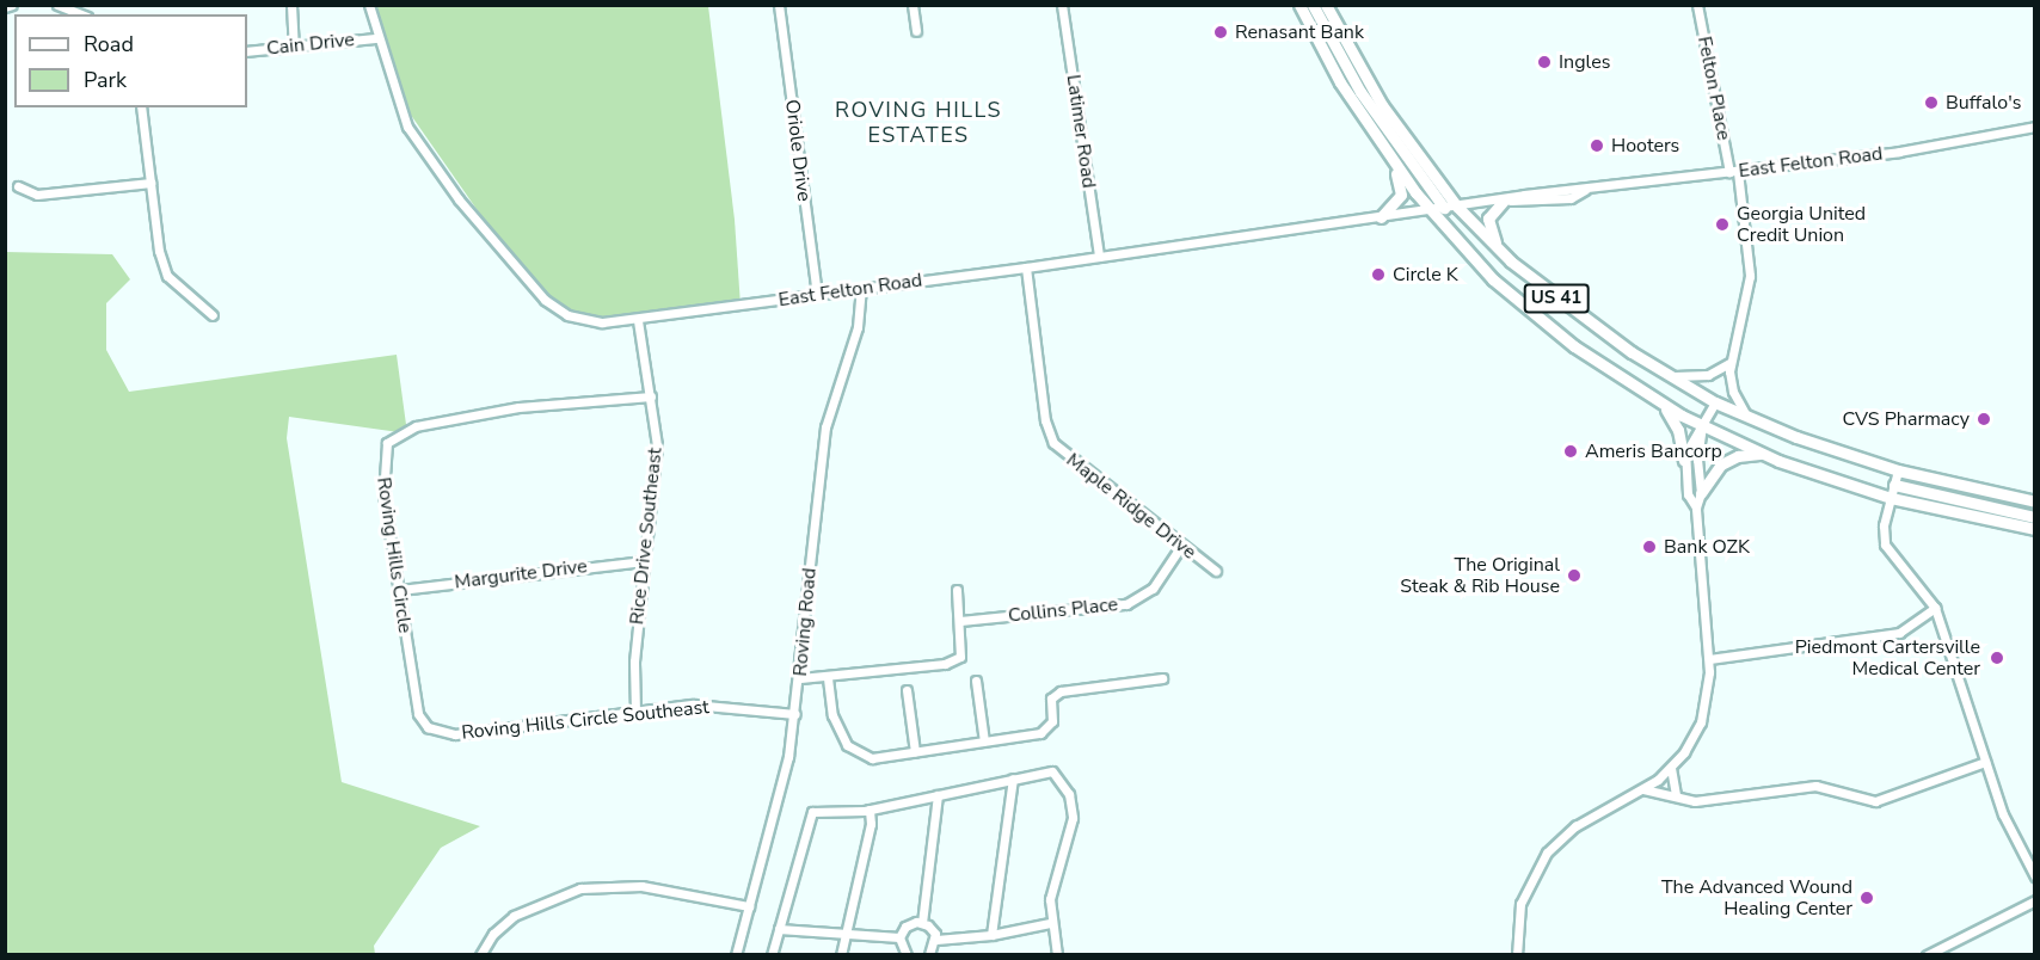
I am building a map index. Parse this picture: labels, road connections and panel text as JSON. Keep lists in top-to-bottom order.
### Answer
{
  "streets": {
    "main road": ["US 41"],
    "street": [
      "Cain Drive",
      "Felton Place",
      "Latimer Road",
      "Oriole Drive",
      "East Felton Road",
      "Maple Ridge Drive",
      "Rice Drive Southeast",
      "Roving Hills Circle",
      "Margurite Drive",
      "Collins Place",
      "Roving Road",
      "Roving Hills Circle Southeast"
    ]
  },
  "crossings": [
    ["Cain Drive", "East Felton Road"],
    ["Felton Place", "East Felton Road"],
    ["Latimer Road", "East Felton Road"],
    ["Oriole Drive", "East Felton Road"],
    ["East Felton Road", "US 41"],
    ["East Felton Road", "Maple Ridge Drive"],
    ["East Felton Road", "Rice Drive Southeast"],
    ["East Felton Road", "Roving Road"],
    ["Maple Ridge Drive", "Collins Place"],
    ["Rice Drive Southeast", "Roving Hills Circle"],
    ["Rice Drive Southeast", "Margurite Drive"],
    ["Rice Drive Southeast", "Roving Hills Circle Southeast"],
    ["Roving Hills Circle", "Margurite Drive"],
    ["Roving Hills Circle", "Roving Hills Circle Southeast"],
    ["Roving Road", "Roving Hills Circle Southeast"]
  ],
  "districts": ["ROVING HILLS ESTATES"],
  "places": [
    "Renasant Bank",
    "Ingles",
    "Buffalo's",
    "Hooters",
    "Georgia United Credit Union",
    "Circle K",
    "CVS Pharmacy",
    "Ameris Bancorp",
    "Bank OZK",
    "The Original Steak & Rib House",
    "Piedmont Cartersville Medical Center",
    "The Advanced Wound Healing Center"
  ],
  "legend": ["Road", "Park"]
}
